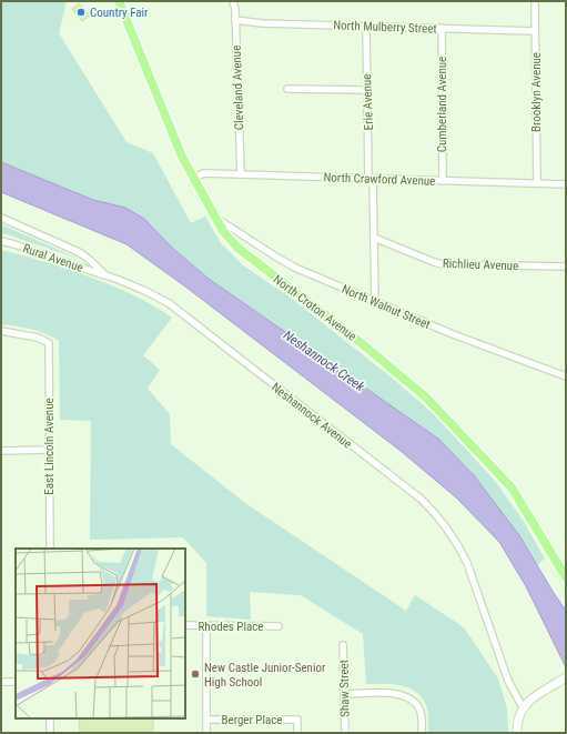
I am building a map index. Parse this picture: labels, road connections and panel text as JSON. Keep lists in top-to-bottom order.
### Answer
{
  "streets": {
    "main road": ["North Croton Avenue"],
    "street": [
      "North Mulberry Street",
      "Cleveland Avenue",
      "Brooklyn Avenue",
      "Erie Avenue",
      "Cumberland Avenue",
      "North Crawford Avenue",
      "Rural Avenue",
      "Richlieu Avenue",
      "North Walnut Street",
      "Neshannock Avenue",
      "East Lincoln Avenue",
      "Rhodes Place",
      "Shaw Street",
      "Berger Place"
    ]
  },
  "crossings": [
    ["North Mulberry Street", "Cleveland Avenue"],
    ["North Mulberry Street", "Brooklyn Avenue"],
    ["North Mulberry Street", "Erie Avenue"],
    ["North Mulberry Street", "Cumberland Avenue"],
    ["Cleveland Avenue", "North Crawford Avenue"],
    ["Brooklyn Avenue", "North Crawford Avenue"],
    ["Erie Avenue", "North Crawford Avenue"],
    ["Erie Avenue", "Richlieu Avenue"],
    ["Erie Avenue", "North Walnut Street"],
    ["Cumberland Avenue", "North Crawford Avenue"],
    ["North Crawford Avenue", "North Croton Avenue"],
    ["Rural Avenue", "Neshannock Avenue"],
    ["North Walnut Street", "North Croton Avenue"]
  ],
  "water": ["Neshannock Creek"],
  "places": ["Country Fair", "New Castle Junior-Senior High School"]
}
